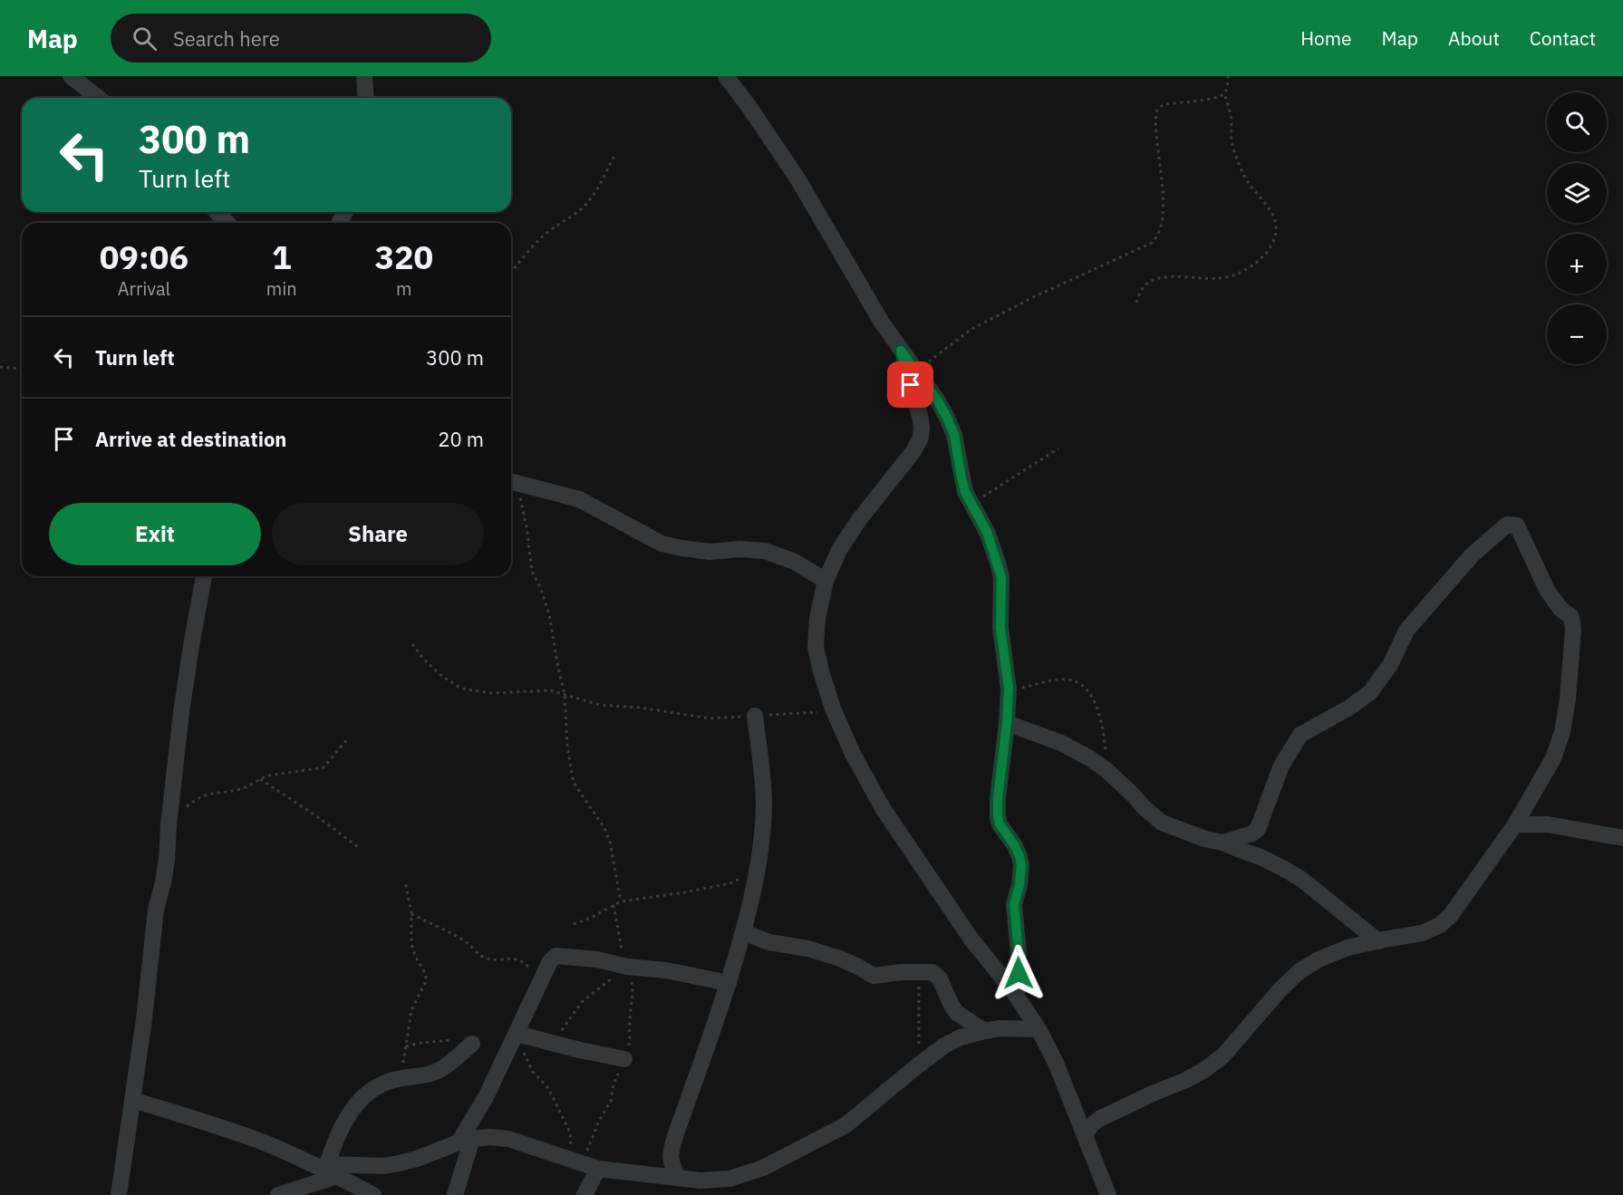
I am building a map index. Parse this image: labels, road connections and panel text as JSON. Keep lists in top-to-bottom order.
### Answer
{
  "page": {
    "header": "Map",
    "search": "Search here",
    "nav": [
      "Home",
      "Map",
      "About",
      "Contact"
    ],
    "map_buttons": ["+", "−"],
    "turn": ["300 m", "Turn left"],
    "eta": [
      "09:06",
      "Arrival",
      "1",
      "min",
      "320",
      "m"
    ],
    "list": [
      {
        "name": "Turn left",
        "value": "300 m"
      },
      {
        "name": "Arrive at destination",
        "value": "20 m"
      }
    ],
    "buttons": ["Exit", "Share"]
  }
}
